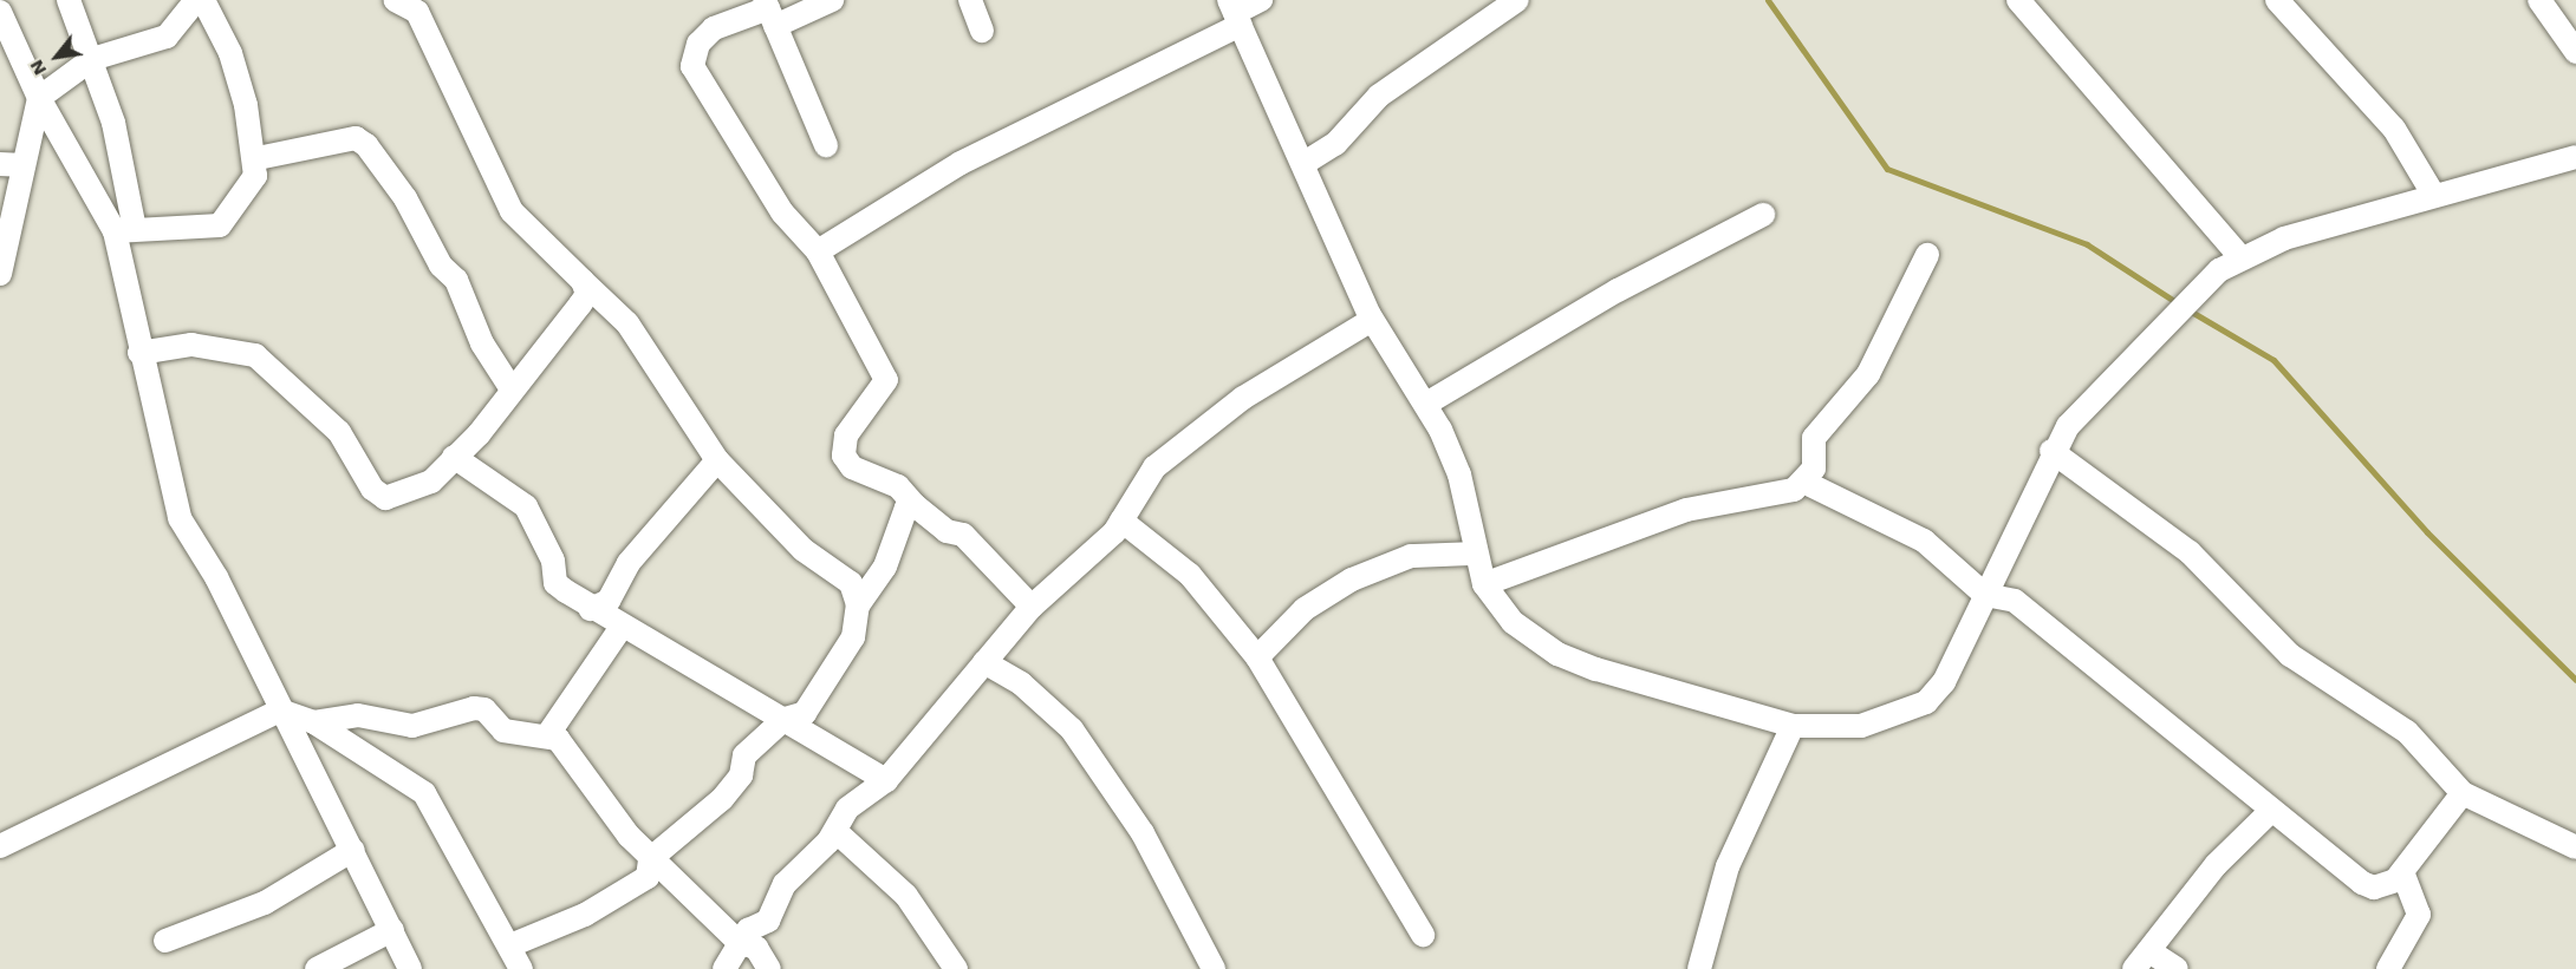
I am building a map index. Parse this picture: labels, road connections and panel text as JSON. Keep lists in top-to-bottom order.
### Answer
{
  "north": "bottom left"
}
